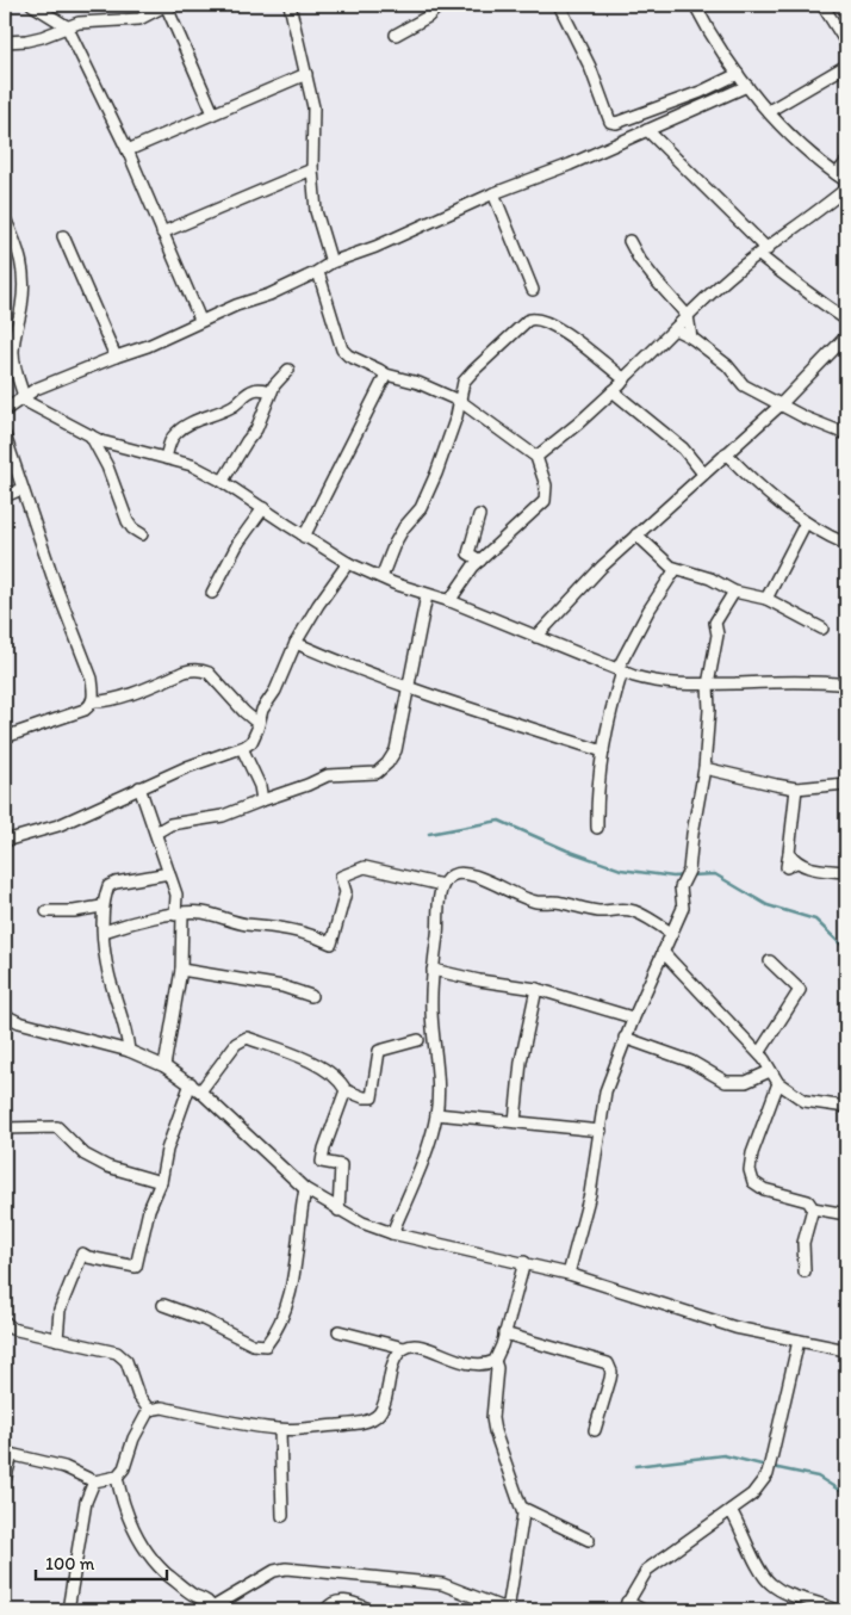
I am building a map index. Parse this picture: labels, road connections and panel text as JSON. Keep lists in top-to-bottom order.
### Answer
{
  "scale_bar": "100 m"
}
